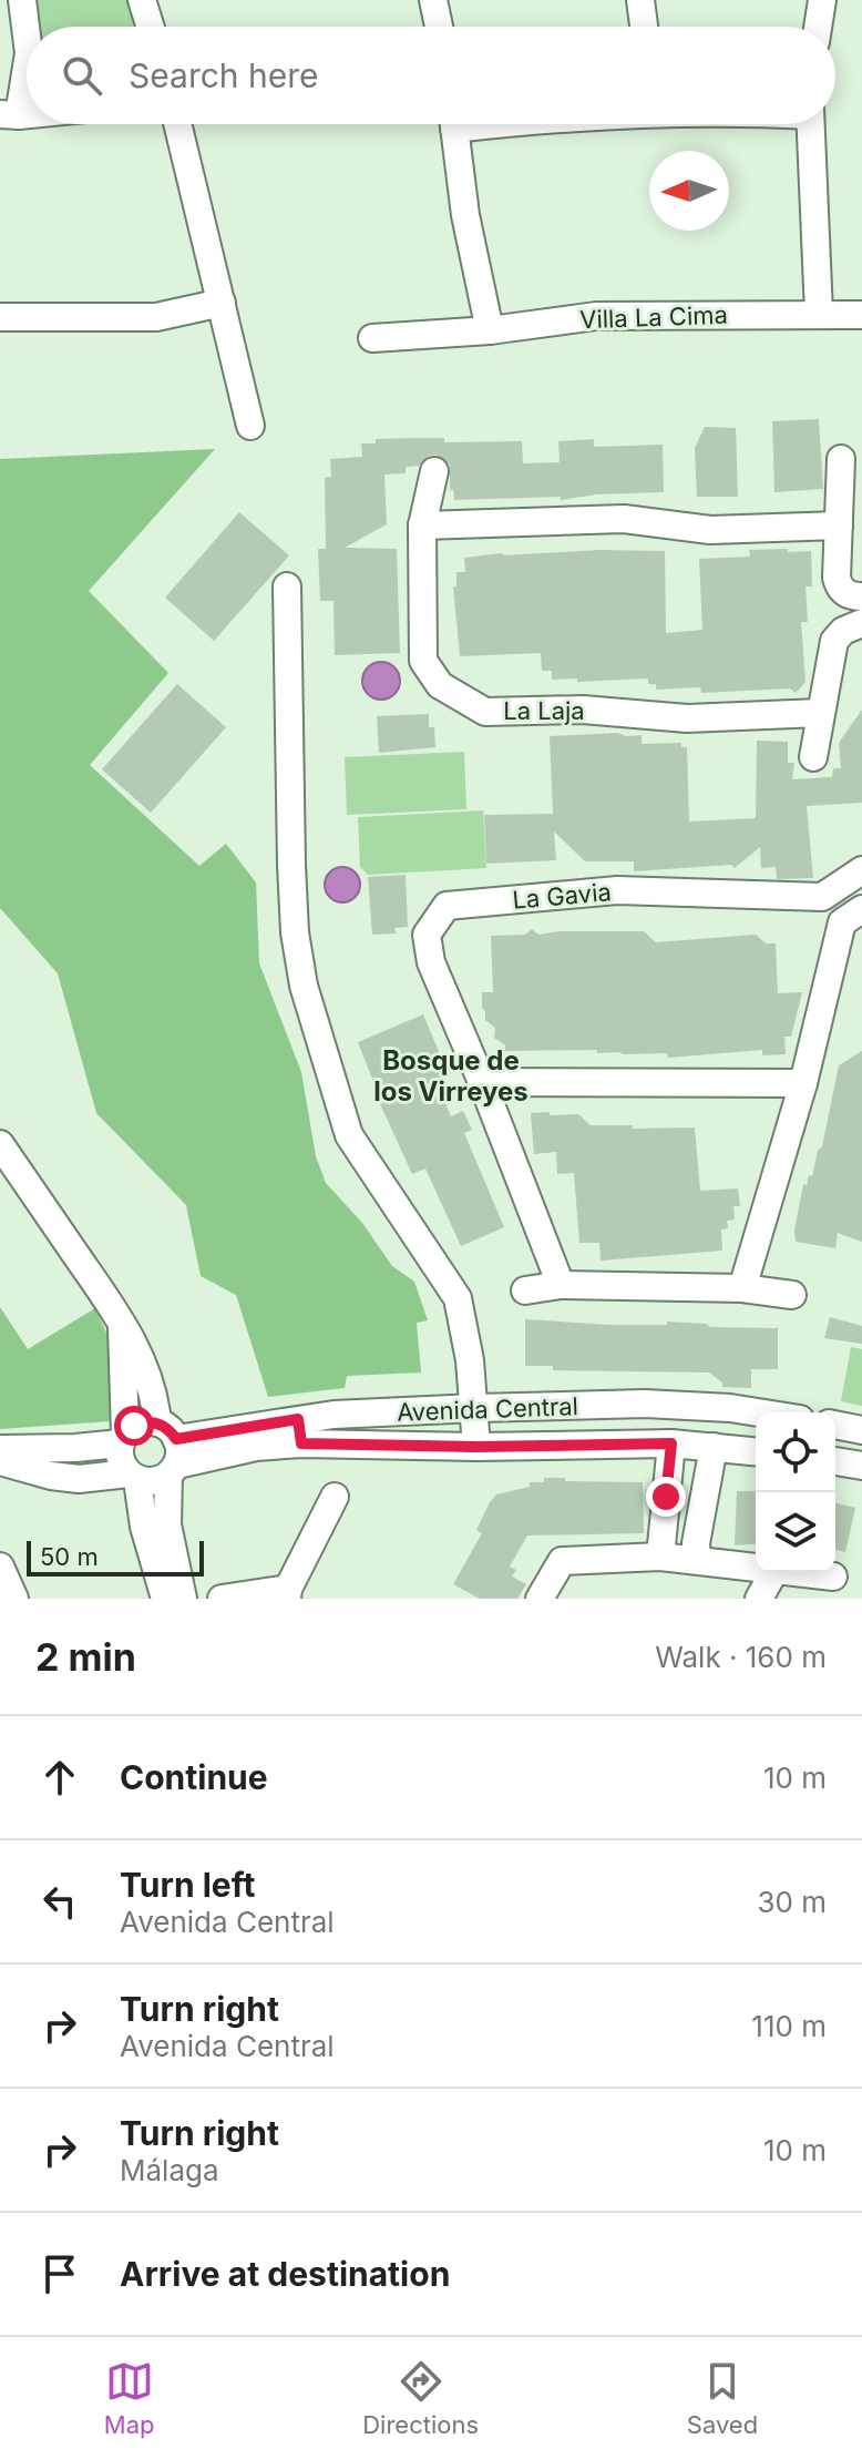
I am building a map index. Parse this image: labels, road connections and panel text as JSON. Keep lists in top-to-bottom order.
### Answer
{
  "streets": {
    "street": [
      "Villa La Cima",
      "La Laja",
      "La Gavia",
      "Avenida Central"
    ]
  },
  "districts": ["Bosque de los Virreyes"],
  "scale_bar": "50 m",
  "north": "left",
  "page": {
    "search": "Search here",
    "scale": "50 m",
    "heading": ["2 min", "Walk · 160 m"],
    "list": [
      ["Continue", "10 m"],
      ["Turn left", "Avenida Central", "30 m"],
      ["Turn right", "Avenida Central", "110 m"],
      ["Turn right", "Málaga", "10 m"],
      "Arrive at destination"
    ],
    "nav": ["Map", "Directions", "Saved"]
  }
}
